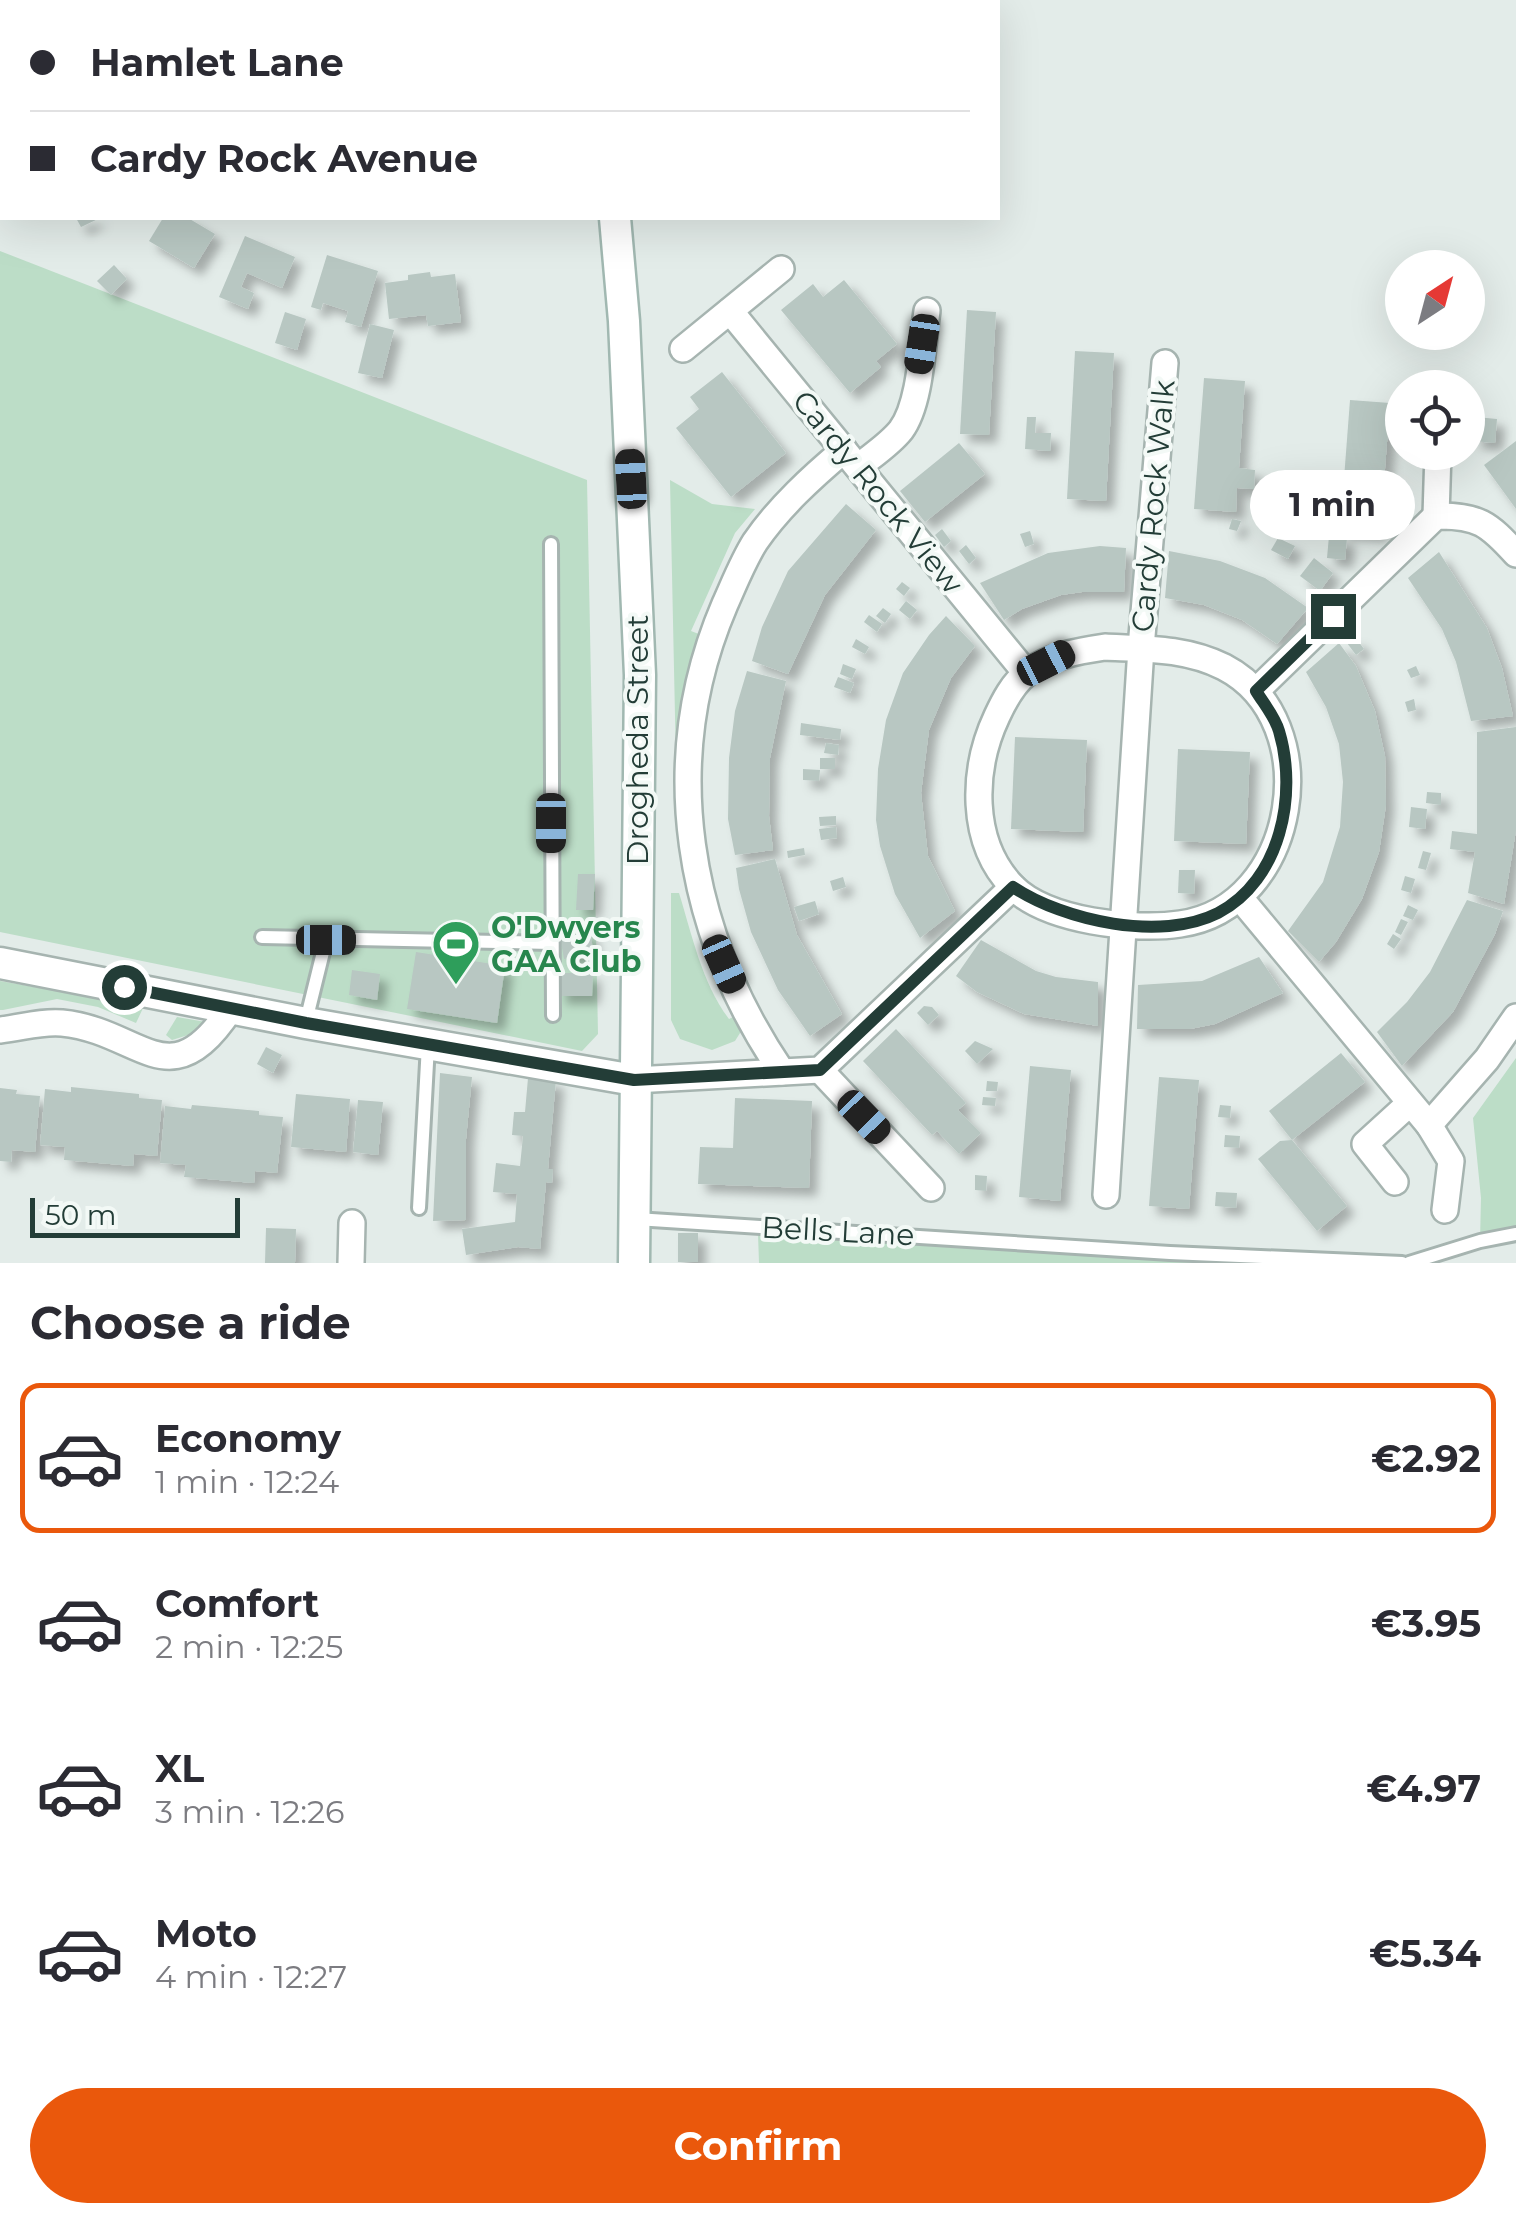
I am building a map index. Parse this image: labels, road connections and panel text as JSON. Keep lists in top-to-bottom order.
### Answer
{
  "streets": {
    "main road": ["Drogheda Street"],
    "street": ["Cardy Rock View", "Cardy Rock Walk"],
    "lane": ["Bells Lane"]
  },
  "crossings": [
    ["Drogheda Street", "Bells Lane"]
  ],
  "places": {
    "sports": ["O'Dwyers GAA Club"]
  },
  "scale_bar": "50 m",
  "north": "top right",
  "page": {
    "banner": ["Hamlet Lane", "Cardy Rock Avenue"],
    "bubble": "1 min",
    "scale": "50 m",
    "heading": "Choose a ride",
    "list": [
      {
        "name": "Economy",
        "note": "1 min · 12:24",
        "value": "€2.92"
      },
      {
        "name": "Comfort",
        "note": "2 min · 12:25",
        "value": "€3.95"
      },
      {
        "name": "XL",
        "note": "3 min · 12:26",
        "value": "€4.97"
      },
      {
        "name": "Moto",
        "note": "4 min · 12:27",
        "value": "€5.34"
      }
    ],
    "buttons": "Confirm"
  }
}
